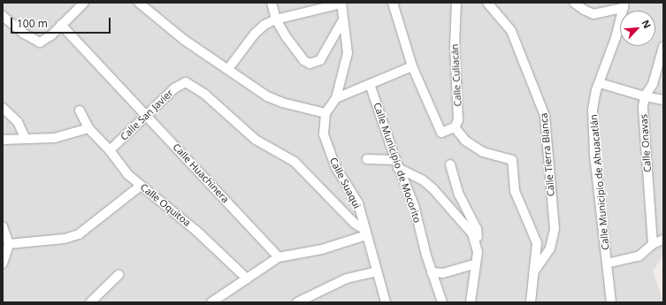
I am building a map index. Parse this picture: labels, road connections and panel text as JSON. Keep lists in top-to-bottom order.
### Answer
{
  "streets": {
    "street": [
      "Calle Culiacán",
      "Calle San Javier",
      "Calle Onavas",
      "Calle Tierra Blanca",
      "Calle Municipio de Mocorito",
      "Calle Huachinera",
      "Calle Municipio de Ahuacatlán",
      "Calle Suaqui",
      "Calle Oquitoa"
    ]
  },
  "crossings": [
    ["Calle San Javier", "Calle Huachinera"],
    ["Calle San Javier", "Calle Suaqui"],
    ["Calle San Javier", "Calle Oquitoa"]
  ],
  "scale_bar": "100 m",
  "north": "top right"
}
